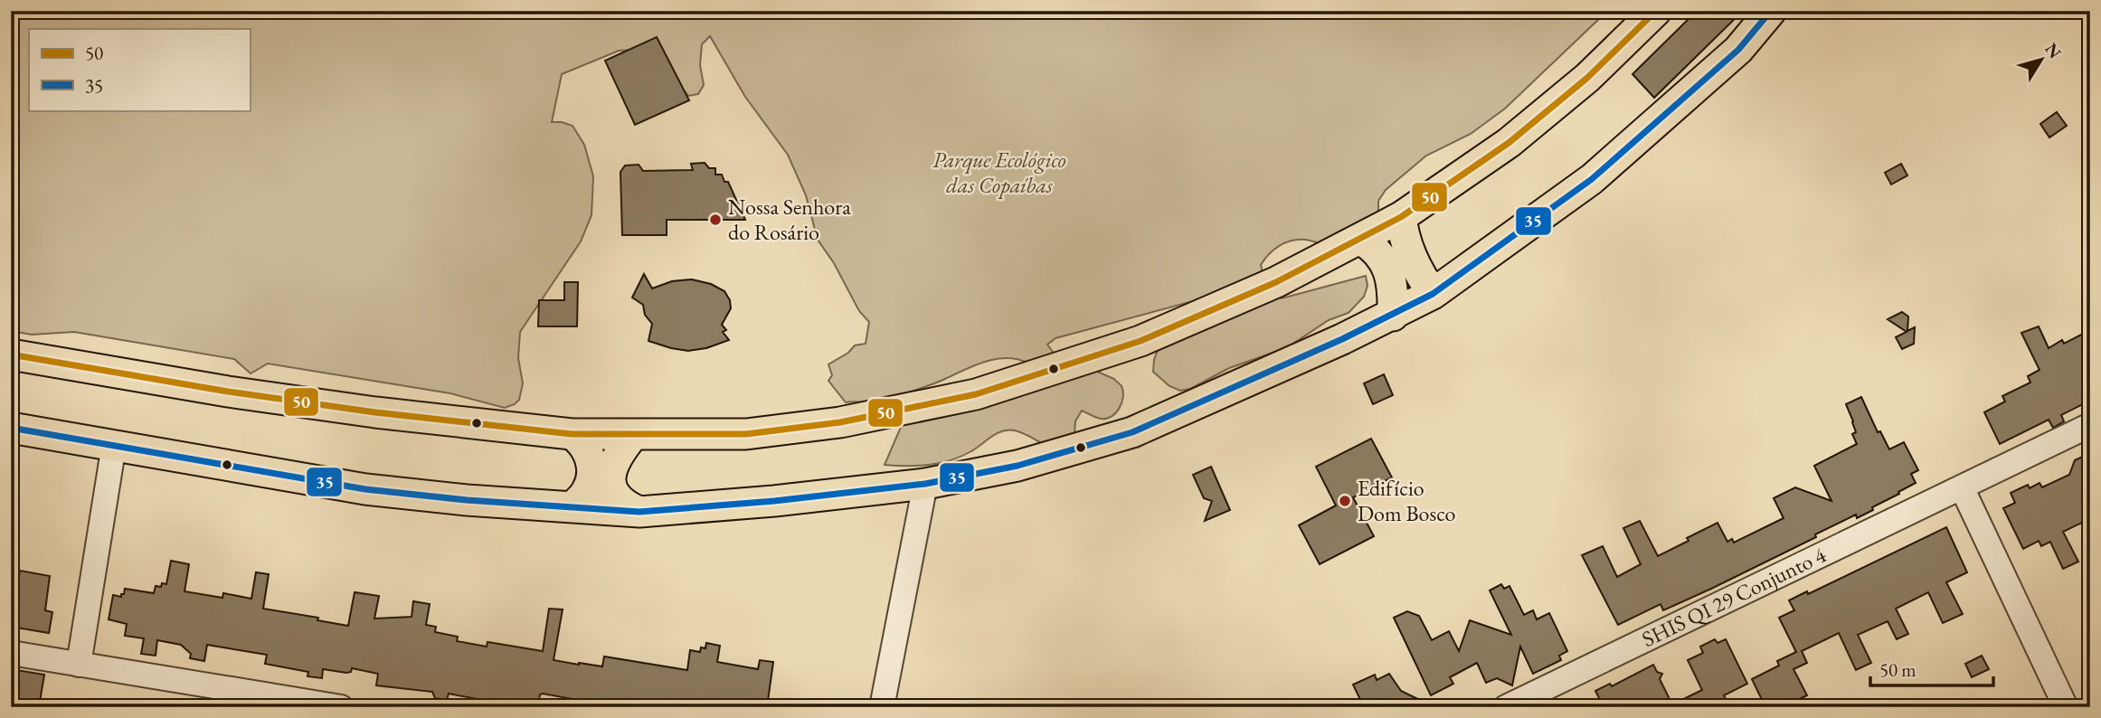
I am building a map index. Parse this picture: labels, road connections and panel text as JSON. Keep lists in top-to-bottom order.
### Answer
{
  "streets": {
    "street": ["SHIS QI 29 Conjunto 4"]
  },
  "parks": ["Parque Ecológico das Copaíbas"],
  "places": ["Nossa Senhora do Rosário", "Edifício Dom Bosco"],
  "lines": ["transit line 50", "transit line 35"],
  "legend": ["50", "35"],
  "scale_bar": "50 m",
  "north": "top right"
}
